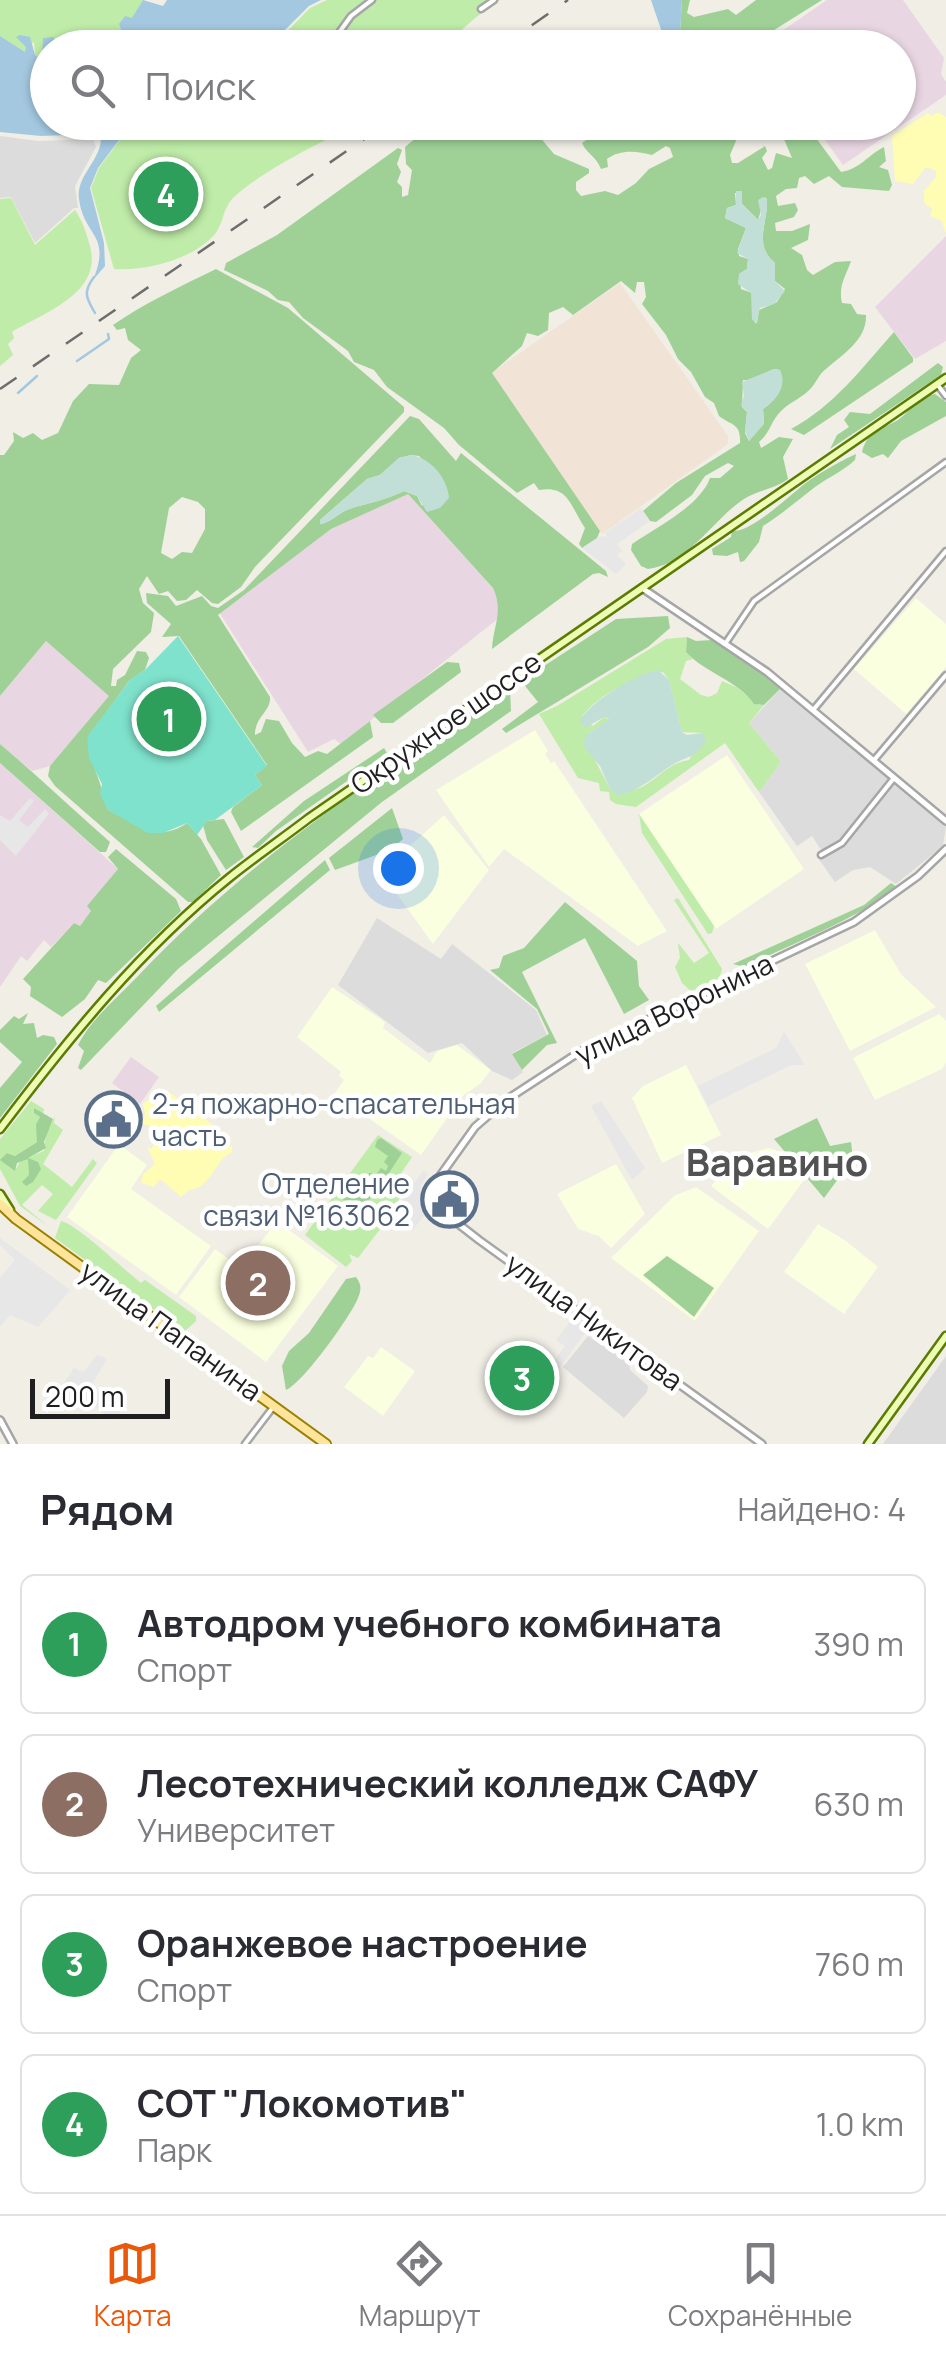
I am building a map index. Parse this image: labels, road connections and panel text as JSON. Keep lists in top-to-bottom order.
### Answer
{
  "streets": {
    "main road": ["Окружное шоссе", "улица Папанина"],
    "street": ["улица Воронина", "улица Никитова"]
  },
  "crossings": [
    ["улица Воронина", "улица Никитова"]
  ],
  "districts": ["Варавино"],
  "places": {
    "public building": ["2-я пожарно-спасательная часть", "Отделение связи №163062"]
  },
  "scale_bar": "200 m",
  "page": {
    "search": "Поиск",
    "pins": [
      "4",
      "1",
      "2",
      "3"
    ],
    "scale": "200 m",
    "heading": ["Рядом", "Найдено: 4"],
    "list": [
      {
        "mark": "1",
        "name": "Автодром учебного комбината",
        "note": "Спорт",
        "value": "390 m"
      },
      {
        "mark": "2",
        "name": "Лесотехнический колледж САФУ",
        "note": "Университет",
        "value": "630 m"
      },
      {
        "mark": "3",
        "name": "Оранжевое настроение",
        "note": "Спорт",
        "value": "760 m"
      },
      {
        "mark": "4",
        "name": "СОТ \"Локомотив\"",
        "note": "Парк",
        "value": "1.0 km"
      }
    ],
    "nav": ["Карта", "Маршрут", "Сохранённые"]
  }
}
